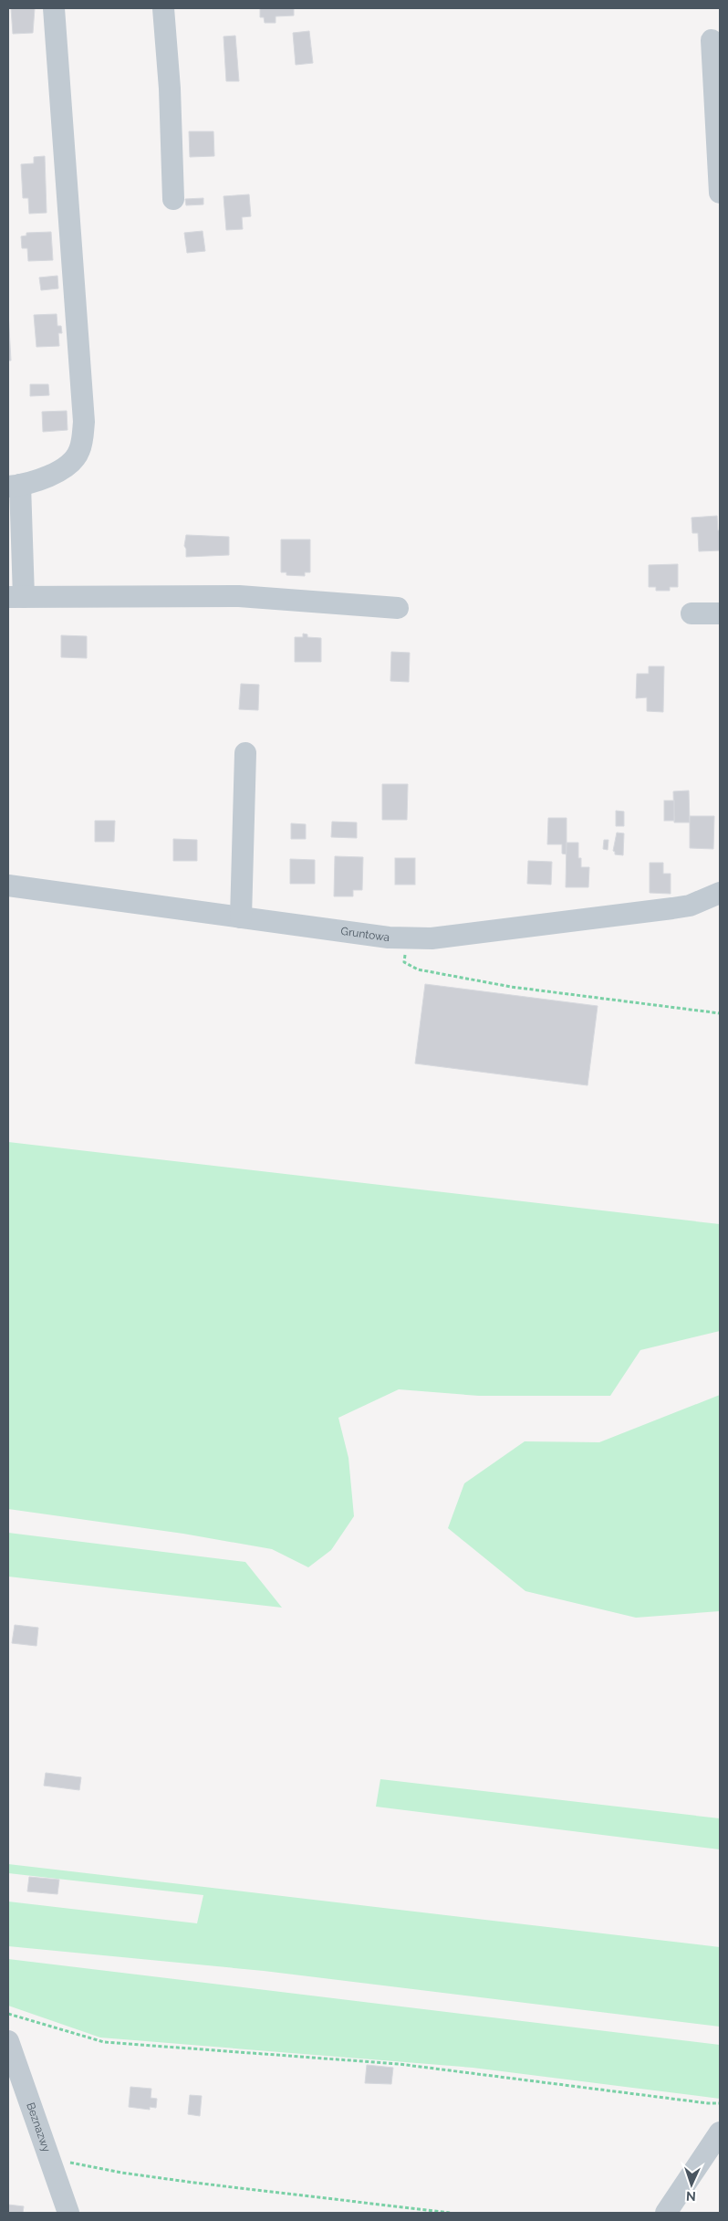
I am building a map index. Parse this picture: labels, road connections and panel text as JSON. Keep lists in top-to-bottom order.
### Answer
{
  "streets": {
    "street": ["Gruntowa", "Beznazwy"]
  },
  "north": "bottom"
}
